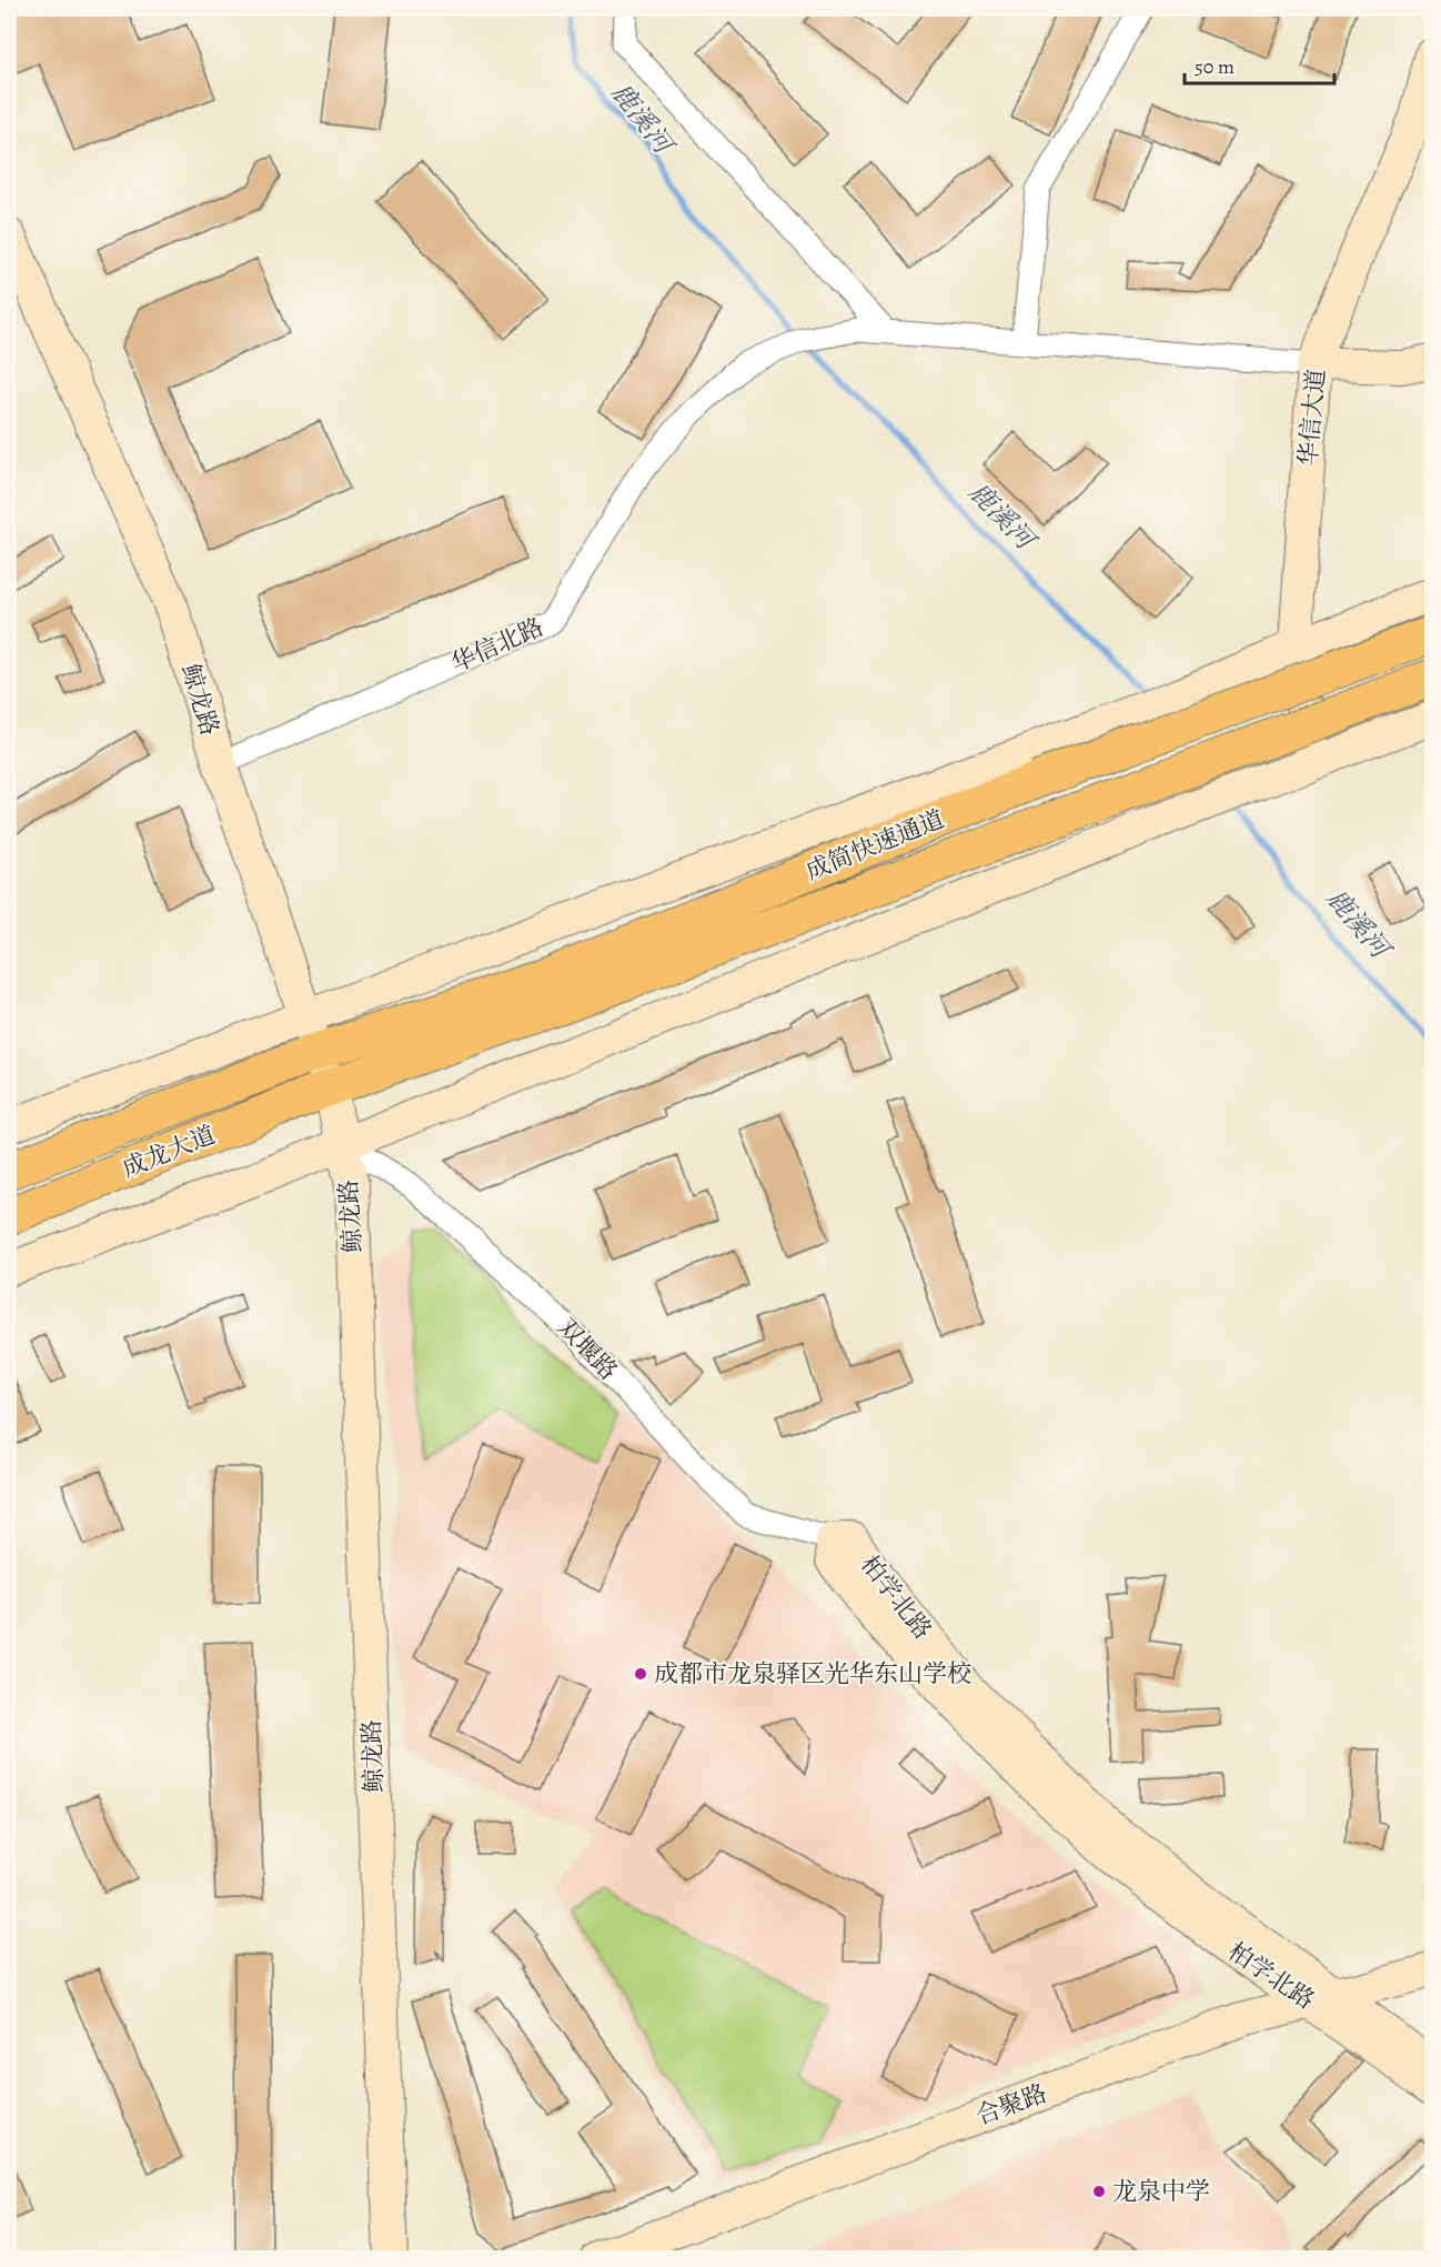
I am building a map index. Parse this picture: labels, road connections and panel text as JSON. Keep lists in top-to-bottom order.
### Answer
{
  "streets": {
    "highway": ["成简快速通道", "成龙大道"],
    "street": [
      "华信大道",
      "华信北路",
      "鲸龙路",
      "双堰路",
      "柏学北路",
      "合聚路"
    ]
  },
  "crossings": [
    ["华信北路", "鲸龙路"],
    ["鲸龙路", "成简快速通道"],
    ["鲸龙路", "成龙大道"],
    ["鲸龙路", "双堰路"],
    ["成简快速通道", "成龙大道"],
    ["双堰路", "柏学北路"],
    ["柏学北路", "合聚路"]
  ],
  "water": ["鹿溪河"],
  "places": ["成都市龙泉驿区光华东山学校", "龙泉中学"],
  "scale_bar": "50 m"
}
